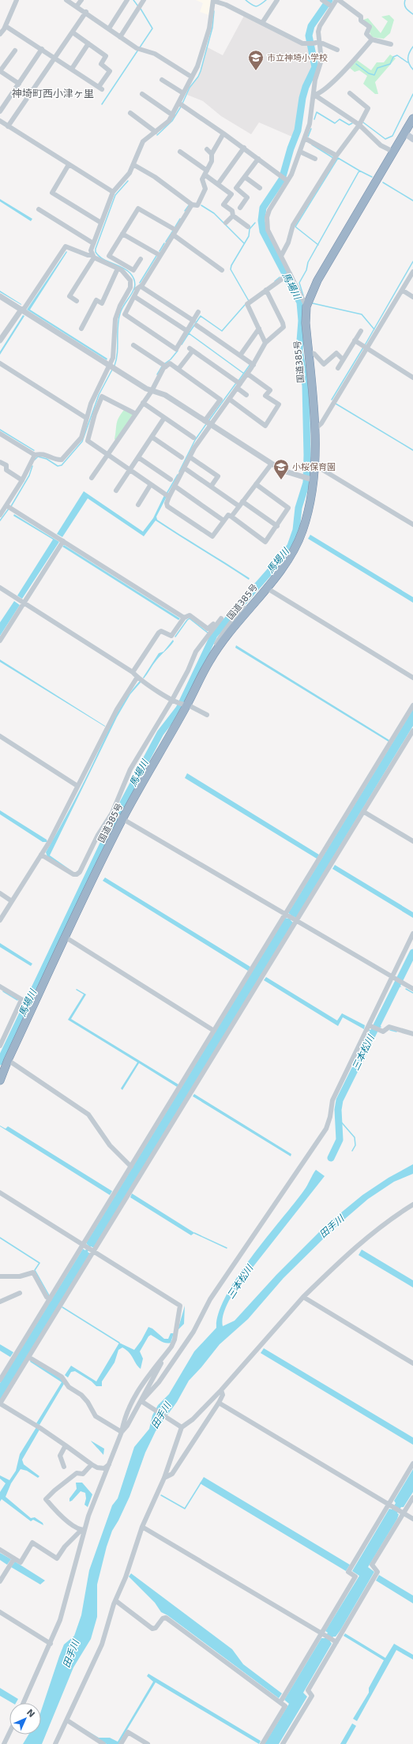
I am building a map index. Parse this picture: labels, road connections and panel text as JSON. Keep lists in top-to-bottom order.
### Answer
{
  "streets": {
    "highway": ["国道385号"]
  },
  "districts": ["神埼町西小津ヶ里"],
  "water": ["馬場川", "三本松川", "田手川"],
  "places": {
    "school or university": ["市立神埼小学校", "小桜保育園"]
  },
  "north": "top right"
}
